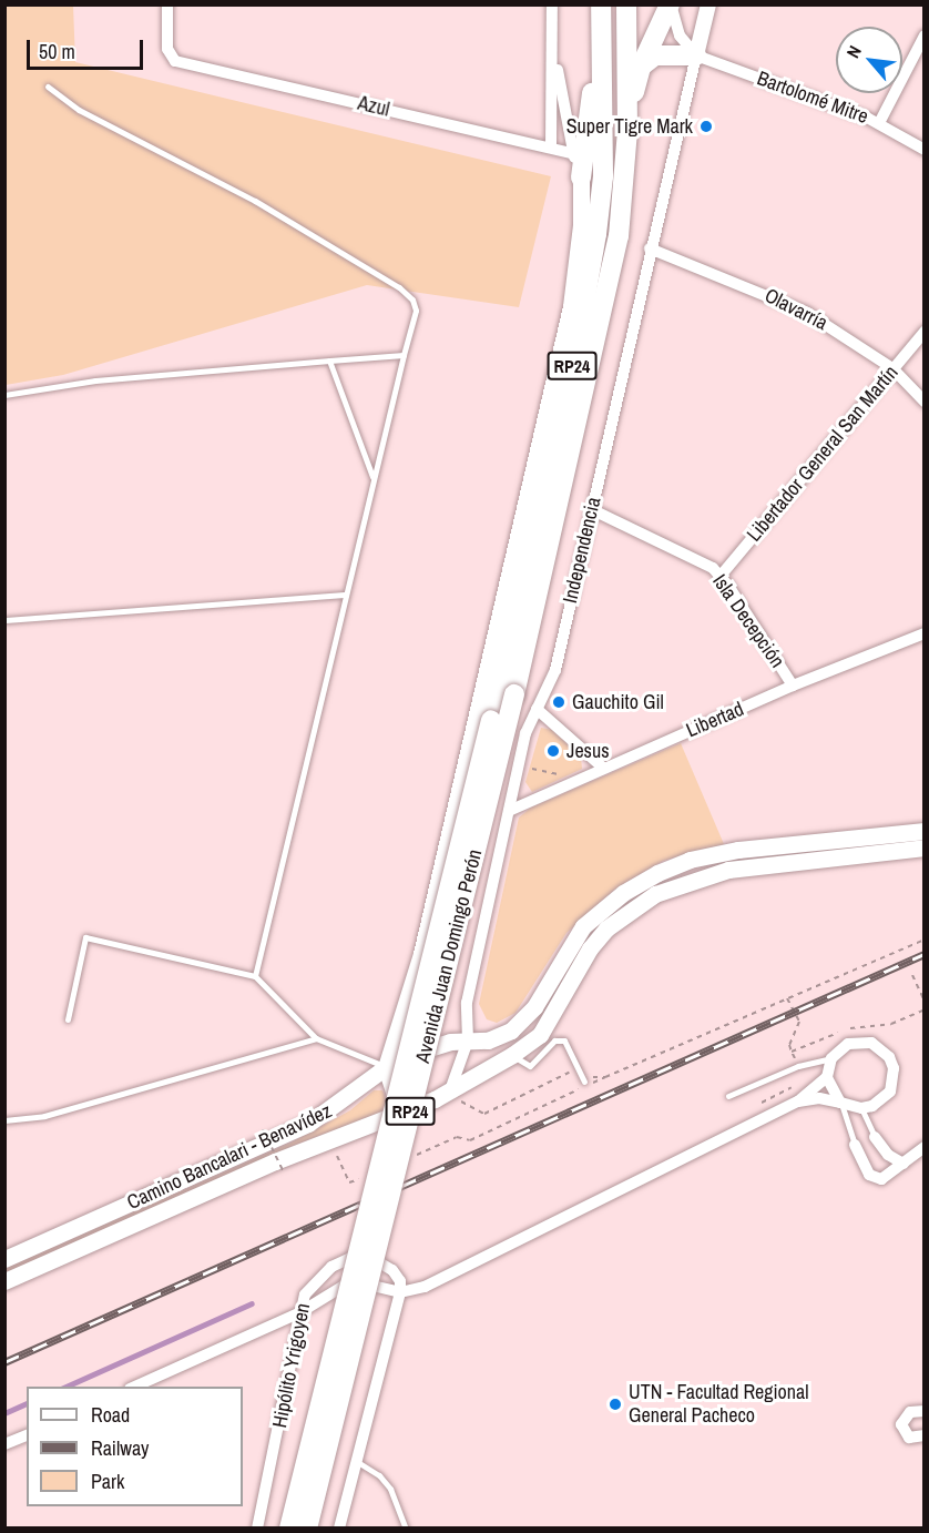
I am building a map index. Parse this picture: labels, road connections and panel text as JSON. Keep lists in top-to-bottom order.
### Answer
{
  "streets": {
    "main road": ["RP24", "Avenida Juan Domingo Perón", "Camino Bancalari - Benavídez"],
    "street": [
      "Bartolomé Mitre",
      "Azul",
      "Olavarría",
      "Libertador General San Martín",
      "Independencia",
      "Isla Decepción",
      "Libertad",
      "Hipólito Yrigoyen"
    ]
  },
  "crossings": [
    ["Bartolomé Mitre", "Independencia"],
    ["Olavarría", "Libertador General San Martín"],
    ["Olavarría", "Independencia"],
    ["RP24", "Avenida Juan Domingo Perón"],
    ["Libertador General San Martín", "Isla Decepción"],
    ["Independencia", "Isla Decepción"],
    ["Independencia", "Libertad"],
    ["Independencia", "Camino Bancalari - Benavídez"],
    ["Isla Decepción", "Libertad"]
  ],
  "places": [
    "Super Tigre Mark",
    "Gauchito Gil",
    "Jesus",
    "UTN - Facultad Regional General Pacheco"
  ],
  "legend": ["Road", "Railway", "Park"],
  "scale_bar": "50 m",
  "north": "top left"
}
